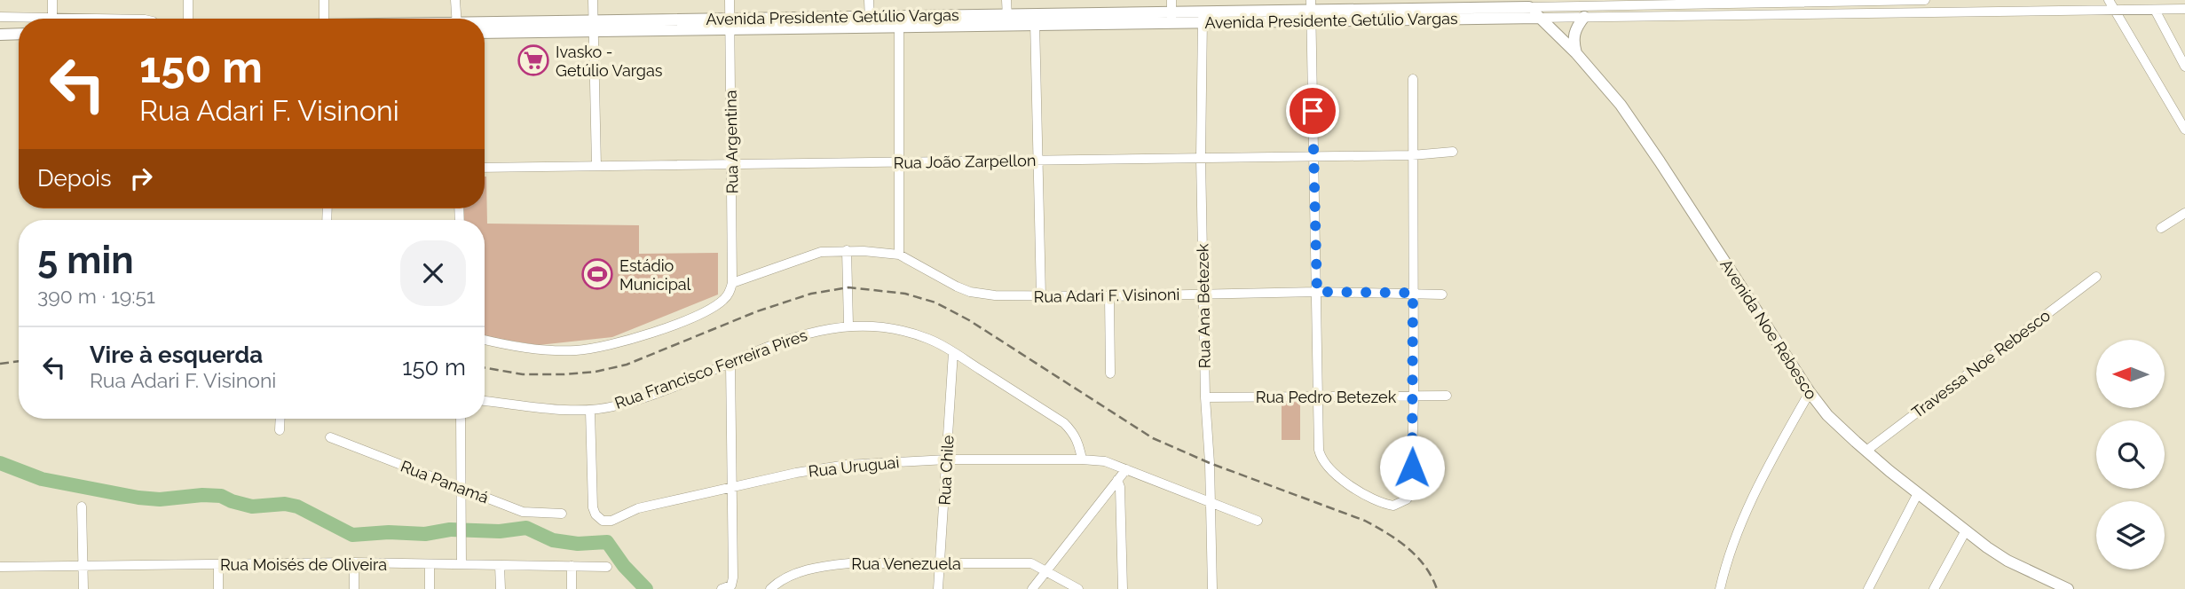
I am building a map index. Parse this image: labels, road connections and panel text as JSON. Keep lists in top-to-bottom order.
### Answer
{
  "streets": {
    "main road": ["Avenida Presidente Getúlio Vargas", "Avenida Noe Rebesco"],
    "street": [
      "Rua Argentina",
      "Rua João Zarpellon",
      "Rua Adari F. Visinoni",
      "Rua Ana Betezek",
      "Travessa Noe Rebesco",
      "Rua Francisco Ferreira Pires",
      "Rua Pedro Betezek",
      "Rua Uruguai",
      "Rua Chile",
      "Rua Panamá",
      "Rua Venezuela",
      "Rua Moisés de Oliveira"
    ]
  },
  "crossings": [
    ["Avenida Presidente Getúlio Vargas", "Rua Argentina"],
    ["Avenida Presidente Getúlio Vargas", "Rua Ana Betezek"],
    ["Avenida Presidente Getúlio Vargas", "Avenida Noe Rebesco"],
    ["Rua Argentina", "Rua João Zarpellon"],
    ["Rua João Zarpellon", "Rua Ana Betezek"],
    ["Rua Adari F. Visinoni", "Rua Ana Betezek"],
    ["Rua Ana Betezek", "Rua Pedro Betezek"],
    ["Rua Ana Betezek", "Rua Uruguai"],
    ["Avenida Noe Rebesco", "Travessa Noe Rebesco"],
    ["Rua Francisco Ferreira Pires", "Rua Uruguai"],
    ["Rua Francisco Ferreira Pires", "Rua Chile"],
    ["Rua Uruguai", "Rua Chile"],
    ["Rua Chile", "Rua Venezuela"]
  ],
  "places": {
    "supermarket": ["Ivasko - Getúlio Vargas"],
    "sports": ["Estádio Municipal"]
  },
  "north": "left",
  "page": {
    "turn": ["150 m", "Rua Adari F. Visinoni"],
    "then": "Depois",
    "heading": ["5 min", "390 m · 19:51"],
    "list": [
      {
        "name": "Vire à esquerda",
        "note": "Rua Adari F. Visinoni",
        "value": "150 m"
      }
    ]
  }
}
